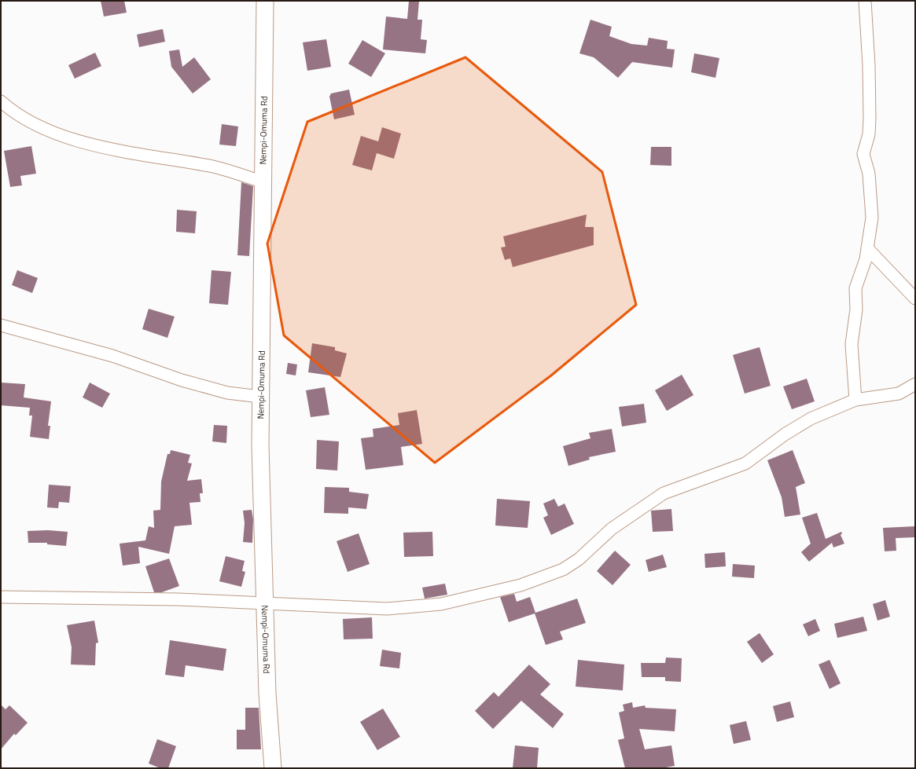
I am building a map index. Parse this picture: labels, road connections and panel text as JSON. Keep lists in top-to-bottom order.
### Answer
{
  "streets": {
    "street": ["Nempi-Omuma Rd"]
  }
}
